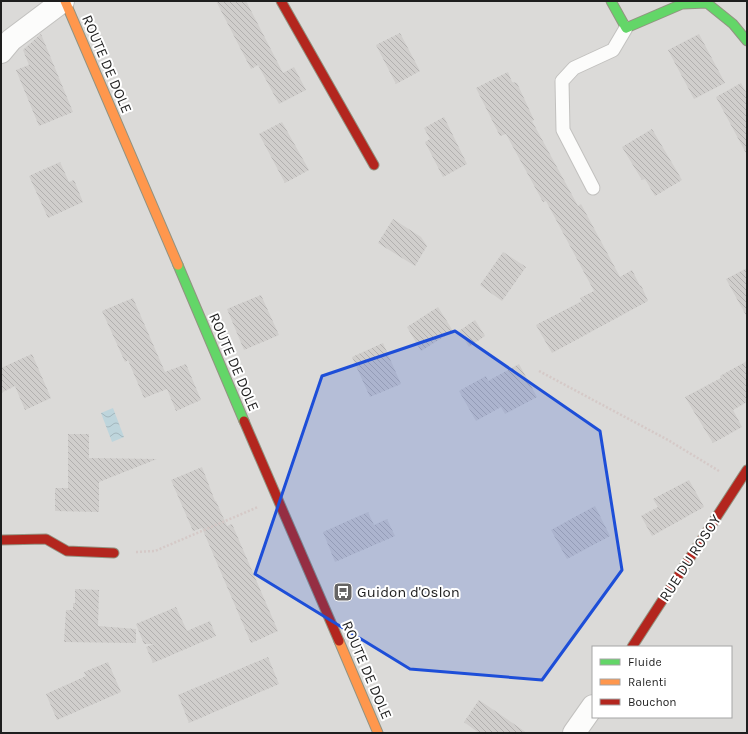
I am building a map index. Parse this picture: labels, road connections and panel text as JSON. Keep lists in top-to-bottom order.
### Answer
{
  "streets": {
    "main road": ["ROUTE DE DOLE", "RUE DU ROSOY"]
  },
  "places": {
    "bus stop": ["Guidon d'Oslon"]
  },
  "legend": ["Fluide", "Ralenti", "Bouchon"]
}
